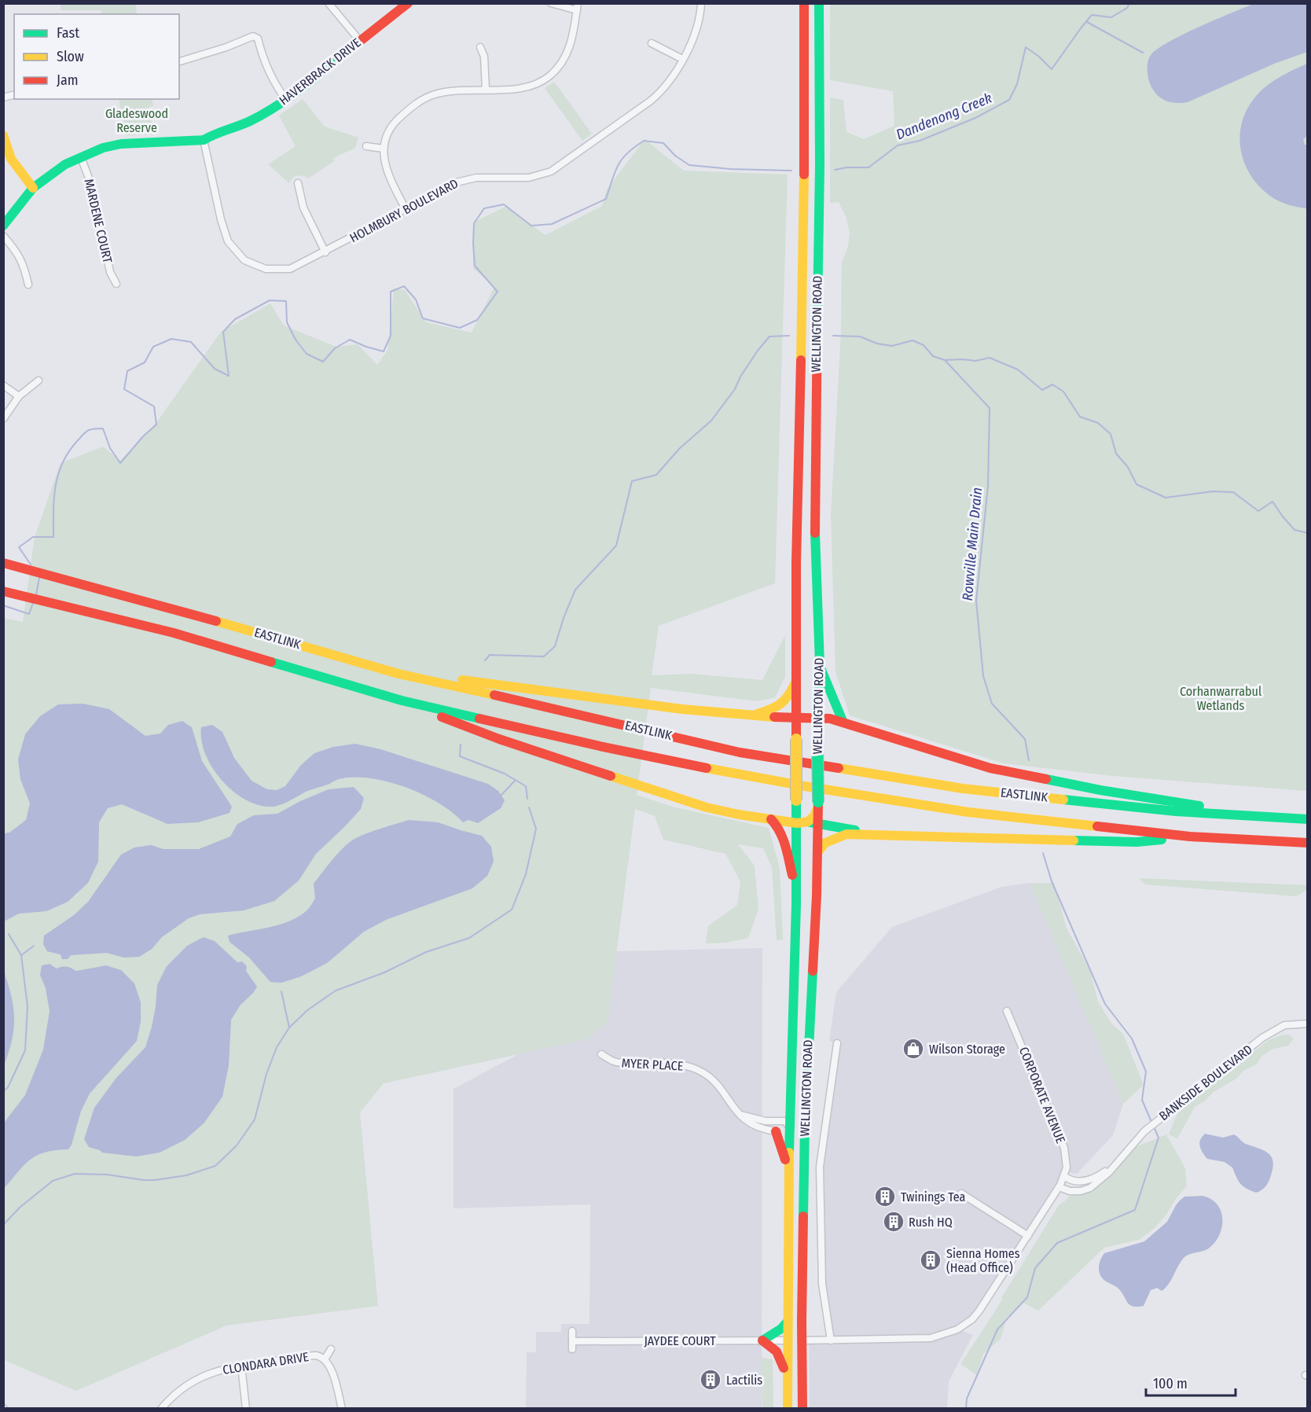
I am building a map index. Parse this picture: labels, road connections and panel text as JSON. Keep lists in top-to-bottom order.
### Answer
{
  "streets": {
    "main road": ["HAVERBRACK DRIVE", "WELLINGTON ROAD", "EASTLINK"],
    "street": [
      "HOLMBURY BOULEVARD",
      "MARDENE COURT",
      "MYER PLACE",
      "BANKSIDE BOULEVARD",
      "CORPORATE AVENUE",
      "JAYDEE COURT",
      "CLONDARA DRIVE"
    ]
  },
  "crossings": [
    ["HAVERBRACK DRIVE", "HOLMBURY BOULEVARD"],
    ["HAVERBRACK DRIVE", "MARDENE COURT"],
    ["WELLINGTON ROAD", "CORPORATE AVENUE"],
    ["WELLINGTON ROAD", "JAYDEE COURT"],
    ["BANKSIDE BOULEVARD", "CORPORATE AVENUE"]
  ],
  "water": ["Dandenong Creek", "Rowville Main Drain"],
  "parks": ["Gladeswood Reserve", "Corhanwarrabul Wetlands"],
  "places": {
    "shop": ["Wilson Storage"],
    "building": [
      "Twinings Tea",
      "Rush HQ",
      "Sienna Homes (Head Office)",
      "Lactilis"
    ]
  },
  "legend": ["Fast", "Slow", "Jam"],
  "scale_bar": "100 m"
}
